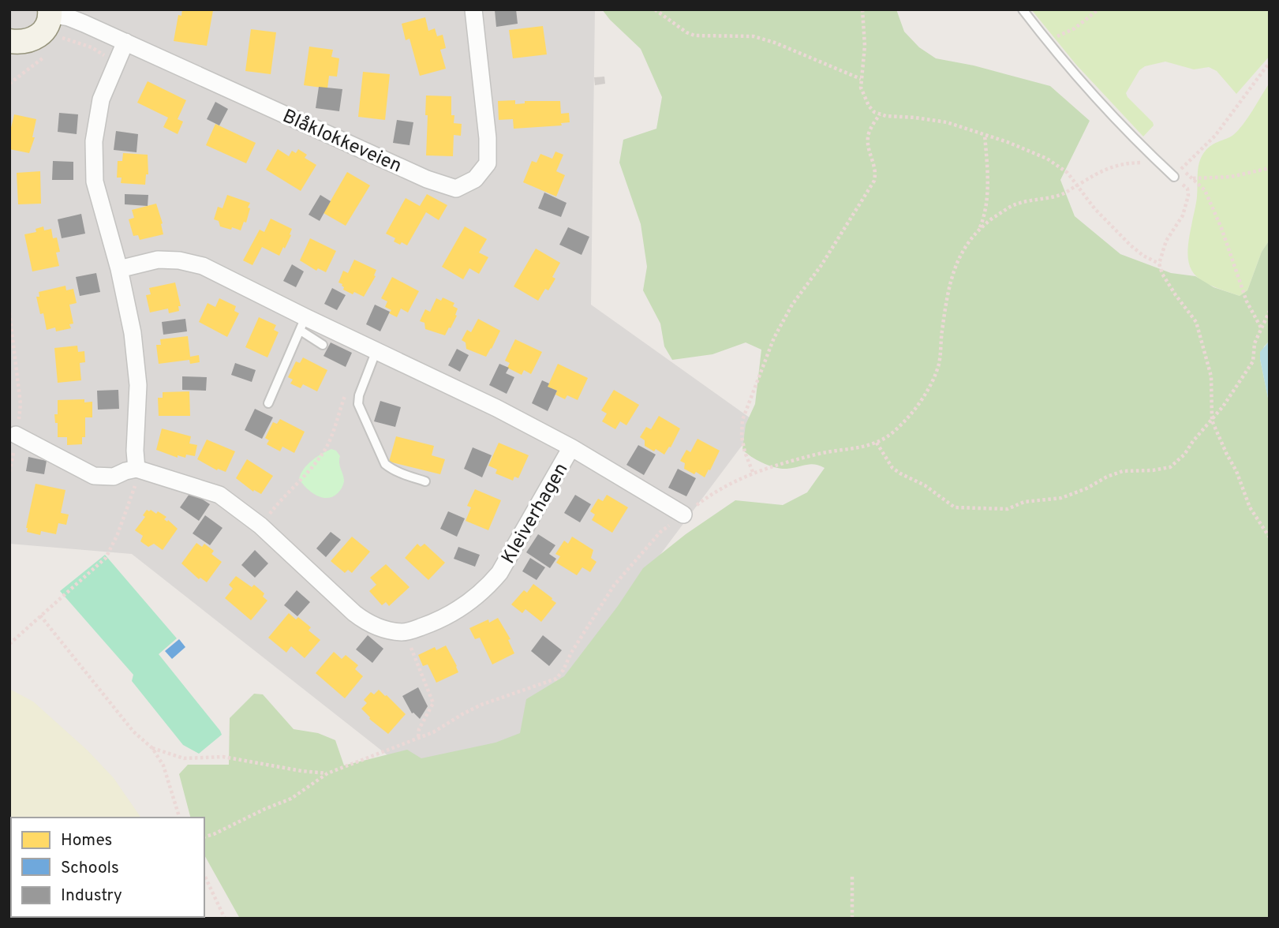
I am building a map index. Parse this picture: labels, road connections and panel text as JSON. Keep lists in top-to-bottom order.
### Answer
{
  "streets": {
    "street": ["Blåklokkeveien", "Kleiverhagen"]
  },
  "legend": ["Homes", "Schools", "Industry"]
}
